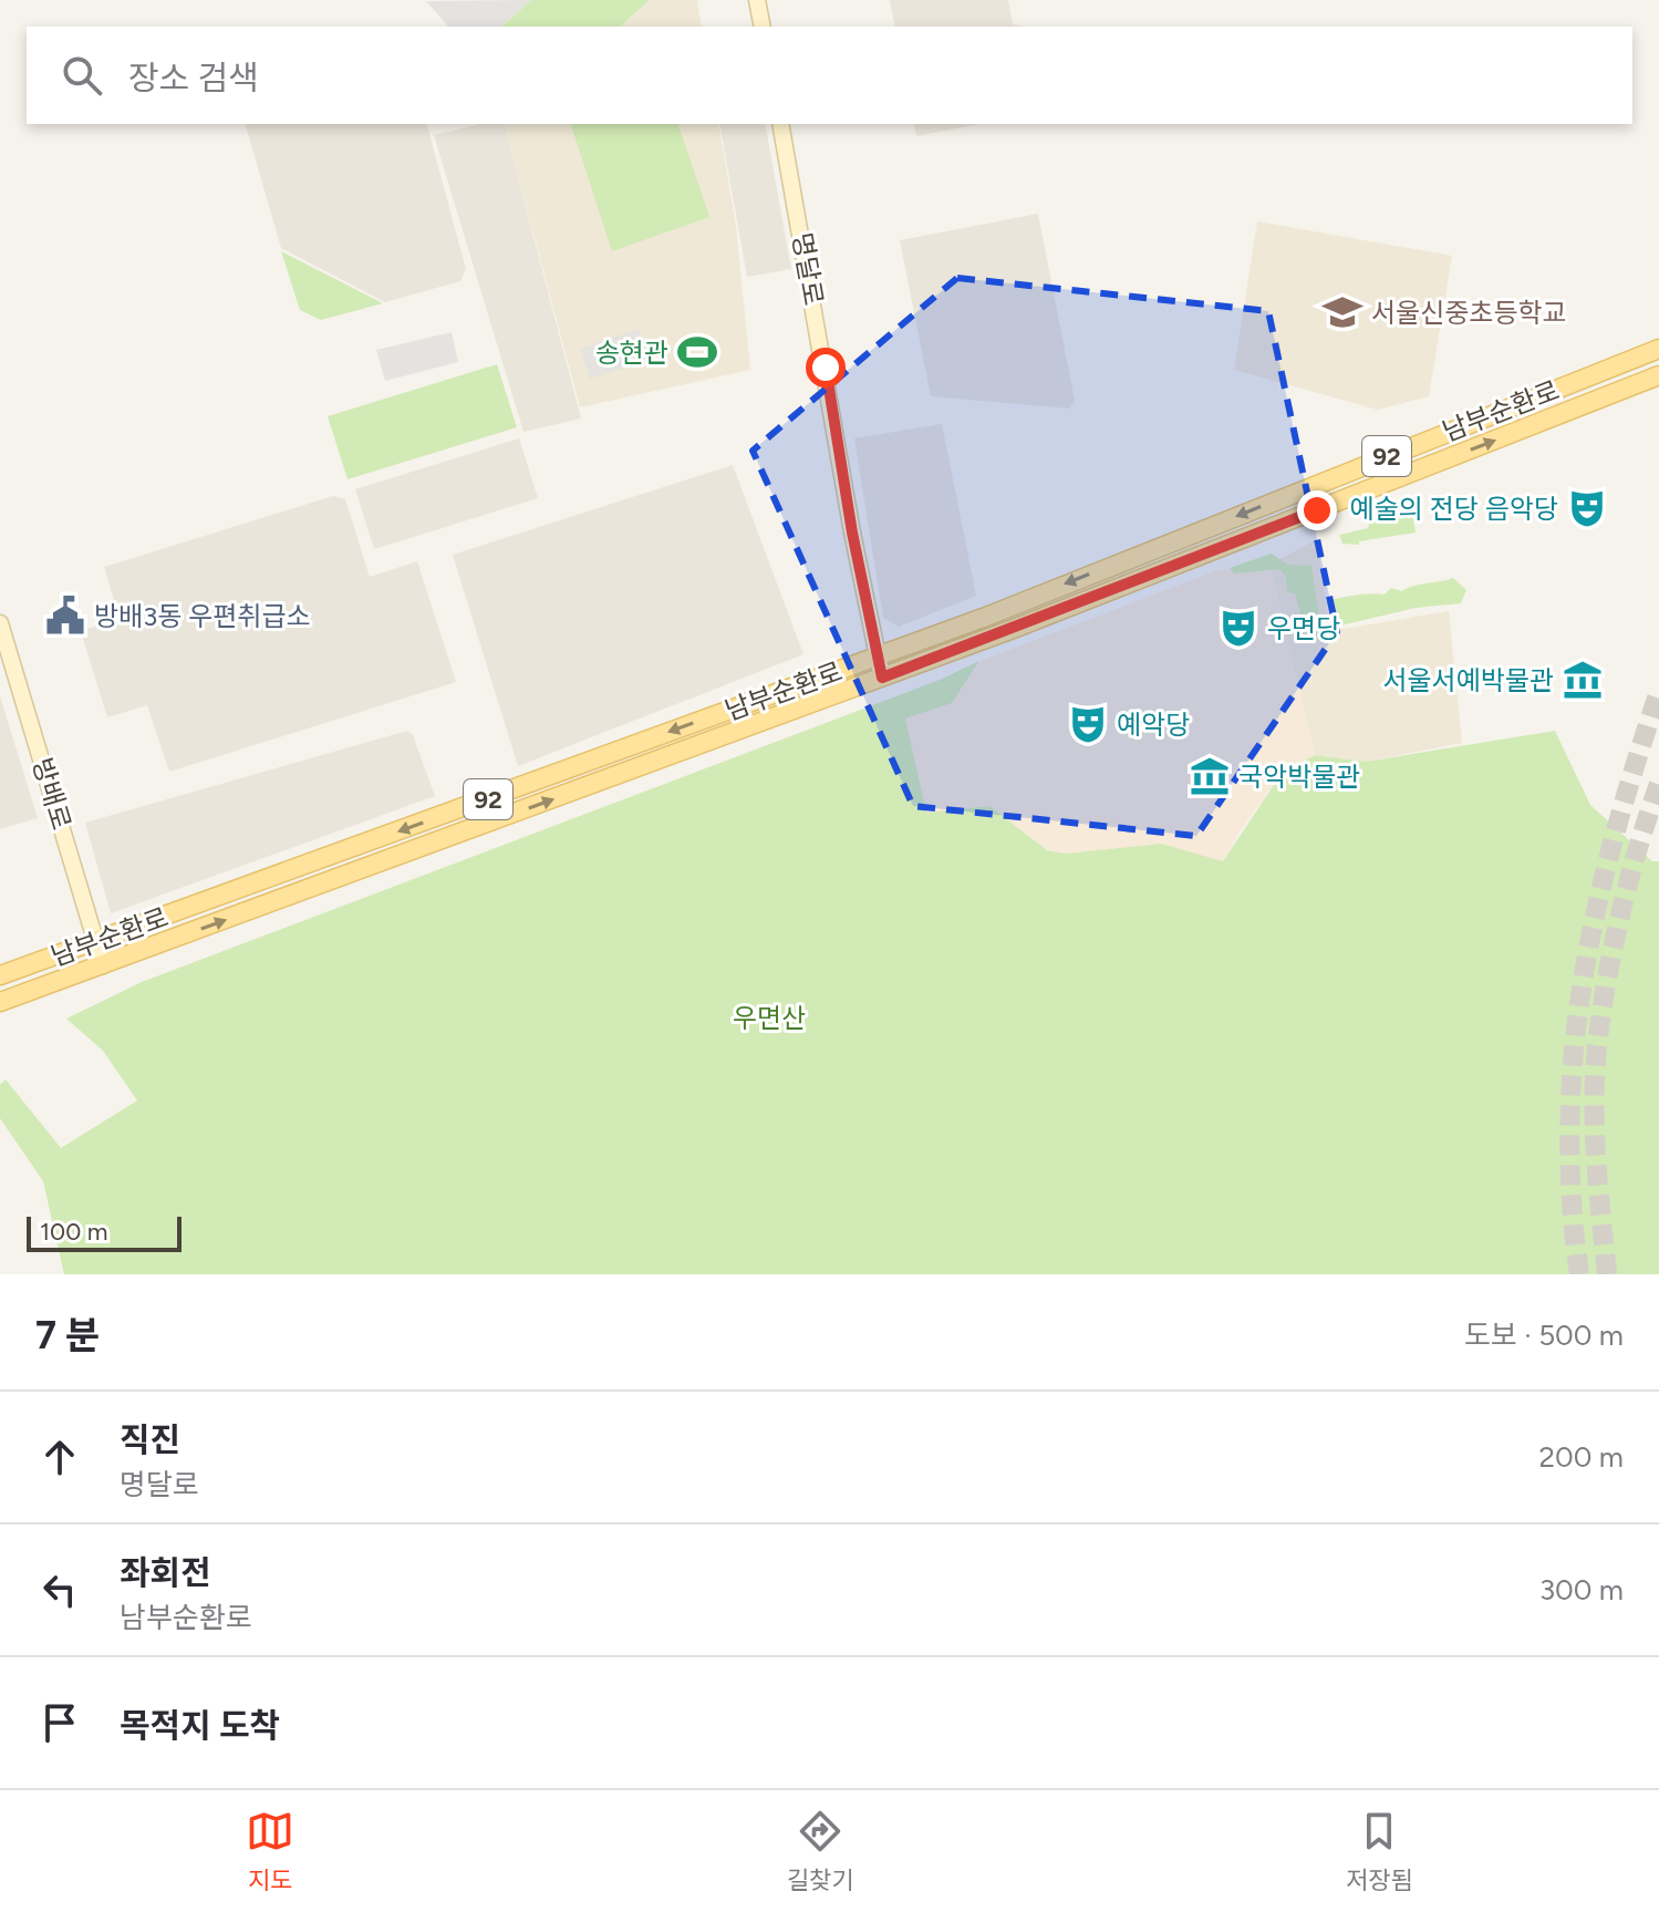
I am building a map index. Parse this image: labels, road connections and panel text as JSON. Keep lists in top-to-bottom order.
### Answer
{
  "streets": {
    "main road": [
      "명달로",
      "남부순환로",
      "92",
      "방배로"
    ]
  },
  "crossings": [
    ["명달로", "남부순환로"],
    ["남부순환로", "방배로"]
  ],
  "parks": ["우면산"],
  "places": {
    "school or university": ["서울신중초등학교"],
    "sports": ["송현관"],
    "theatre": ["예술의 전당 음악당", "우면당", "예악당"],
    "public building": ["방배3동 우편취급소"],
    "museum": ["서울서예박물관", "국악박물관"]
  },
  "scale_bar": "100 m",
  "page": {
    "search": "장소 검색",
    "scale": "100 m",
    "heading": ["7 분", "도보 · 500 m"],
    "list": [
      ["직진", "명달로", "200 m"],
      ["좌회전", "남부순환로", "300 m"],
      "목적지 도착"
    ],
    "nav": ["지도", "길찾기", "저장됨"]
  }
}
